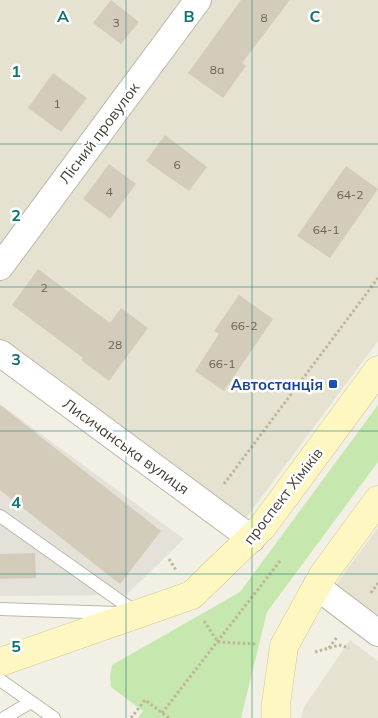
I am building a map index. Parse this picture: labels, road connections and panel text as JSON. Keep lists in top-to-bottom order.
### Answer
{
  "streets": {
    "main road": ["проспект Хіміків"],
    "street": ["Лісний провулок", "Лисичанська вулиця"]
  },
  "crossings": [
    ["Лисичанська вулиця", "проспект Хіміків"]
  ],
  "places": {
    "transit": ["Автостанція"]
  },
  "house_numbers": [
    "8",
    "3",
    "8а",
    "1",
    "6",
    "4",
    "64-2",
    "64-1",
    "2",
    "66-2",
    "28",
    "66-1"
  ],
  "grid": {
    "columns": ["A", "B", "C"],
    "rows": [
      "1",
      "2",
      "3",
      "4",
      "5"
    ]
  }
}
